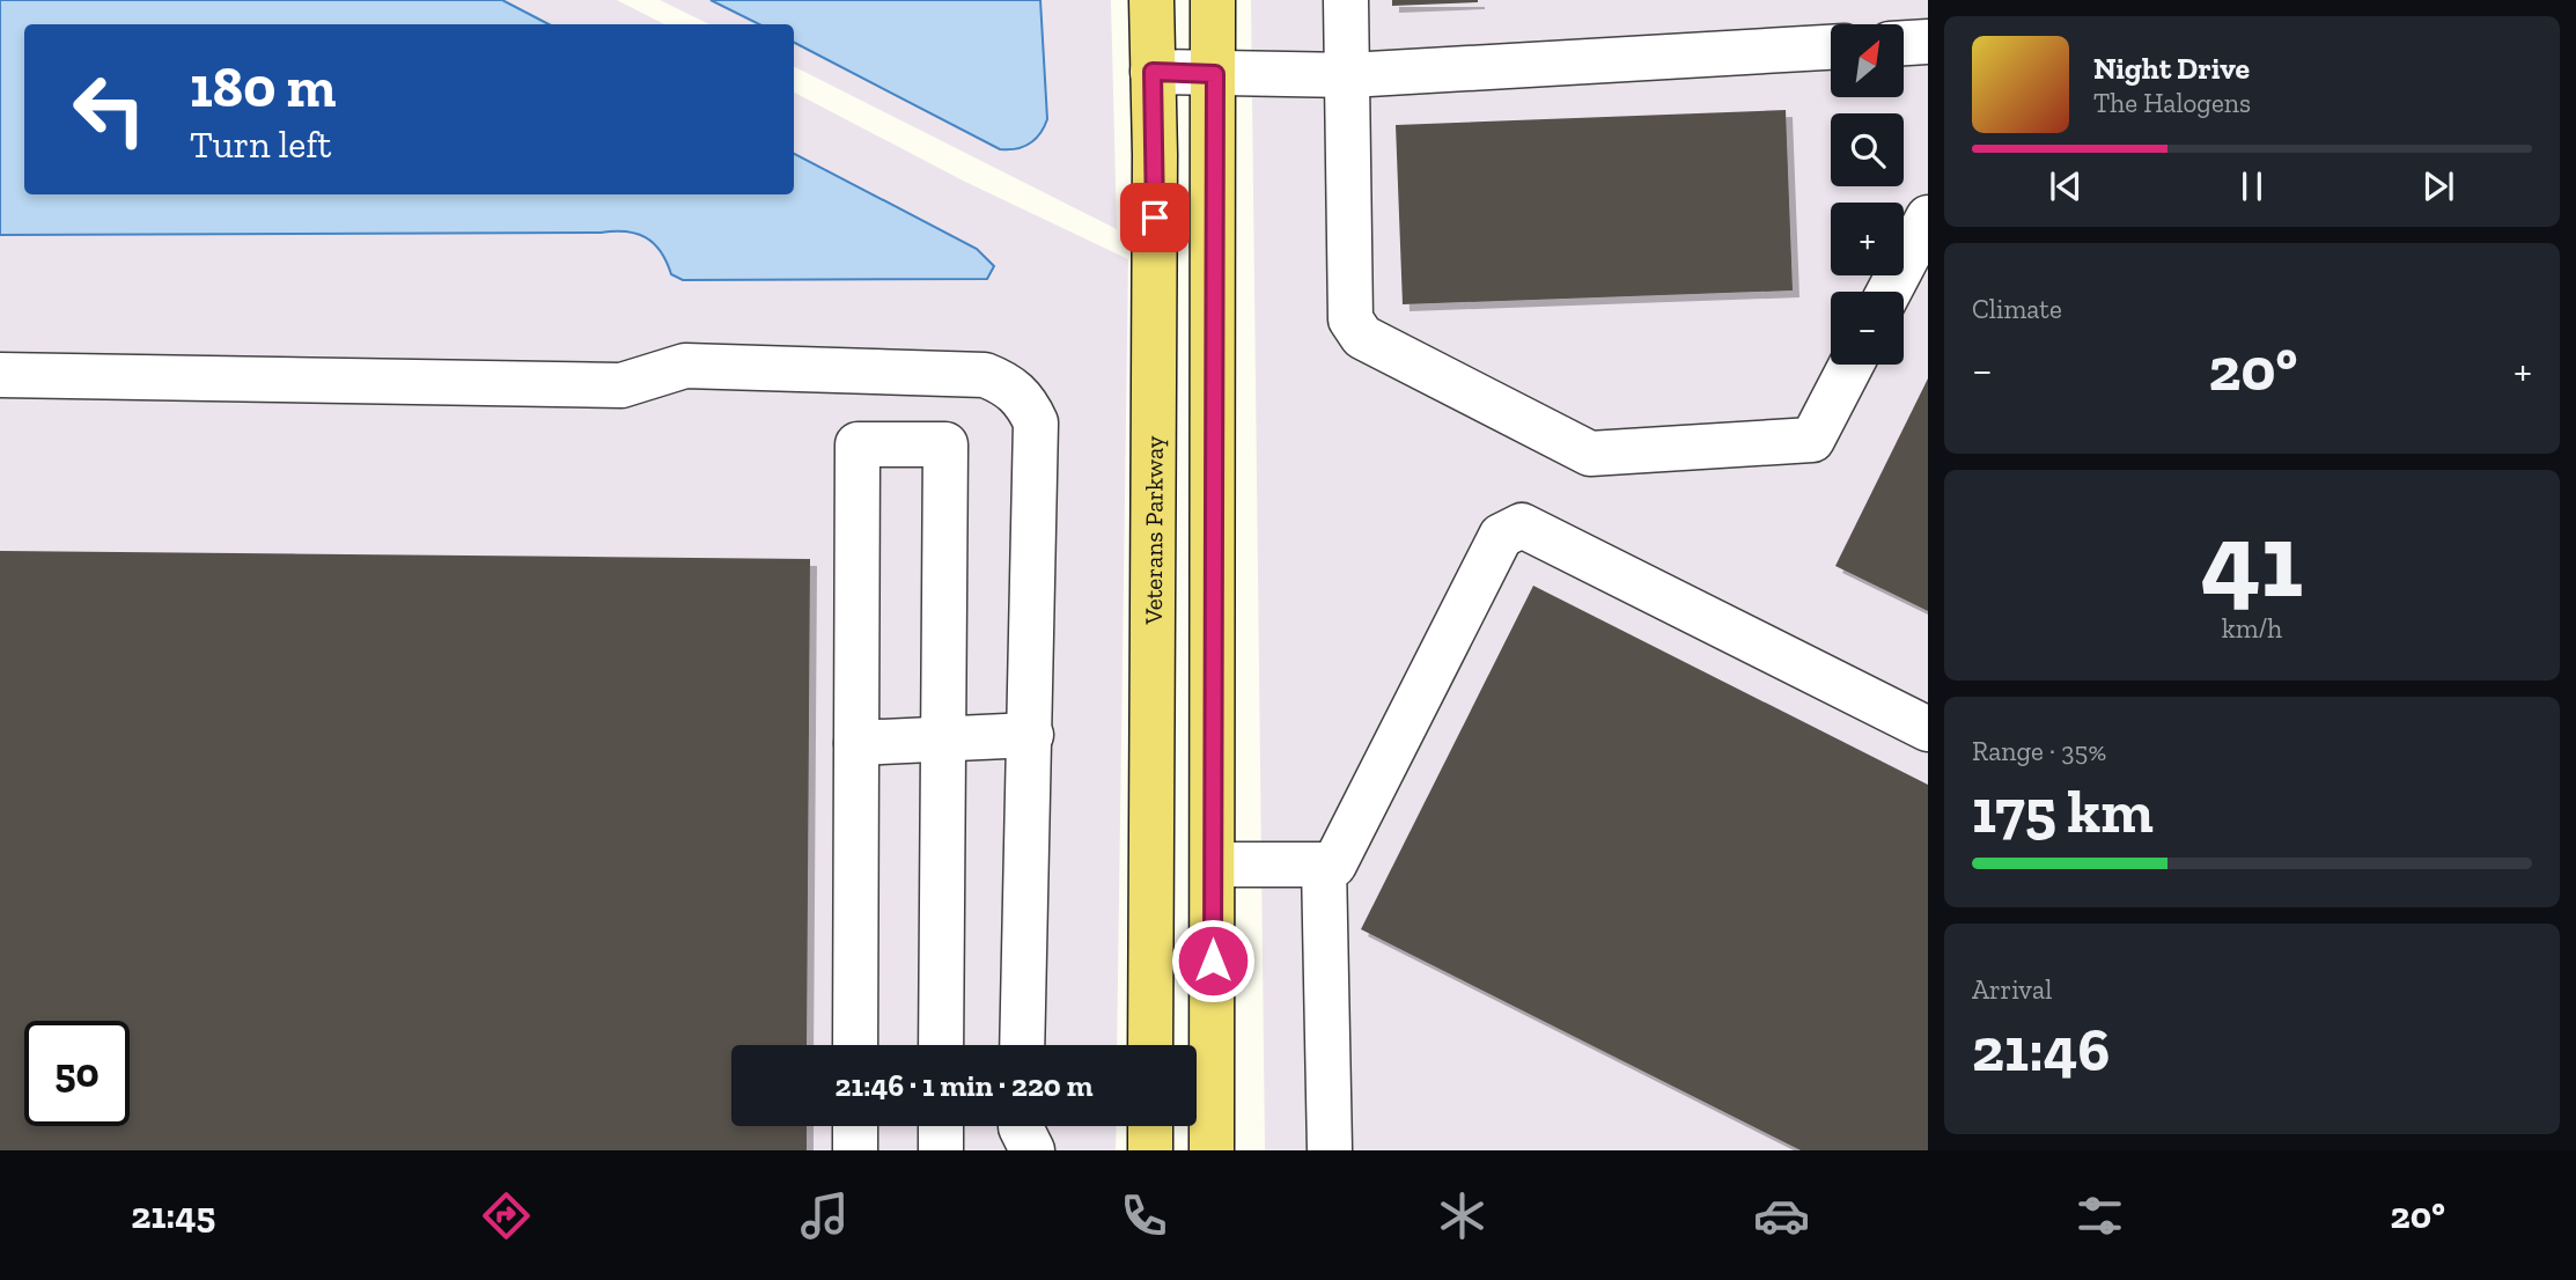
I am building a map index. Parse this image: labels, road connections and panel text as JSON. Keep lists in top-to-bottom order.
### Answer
{
  "streets": {
    "main road": ["Veterans Parkway"]
  },
  "north": "top right",
  "page": {
    "map_buttons": ["+", "−"],
    "turn": ["180 m", "Turn left"],
    "song": ["Night Drive", "The Halogens"],
    "tile": [
      "Climate",
      ["41", "km/h"],
      ["Range · 35%", "175 km"],
      ["Arrival", "21:46"]
    ],
    "heat": ["−", "20°", "+"],
    "limit": "50",
    "trip": "21:46 · 1 min · 220 m",
    "tabs": ["21:45", "20°"]
  }
}
